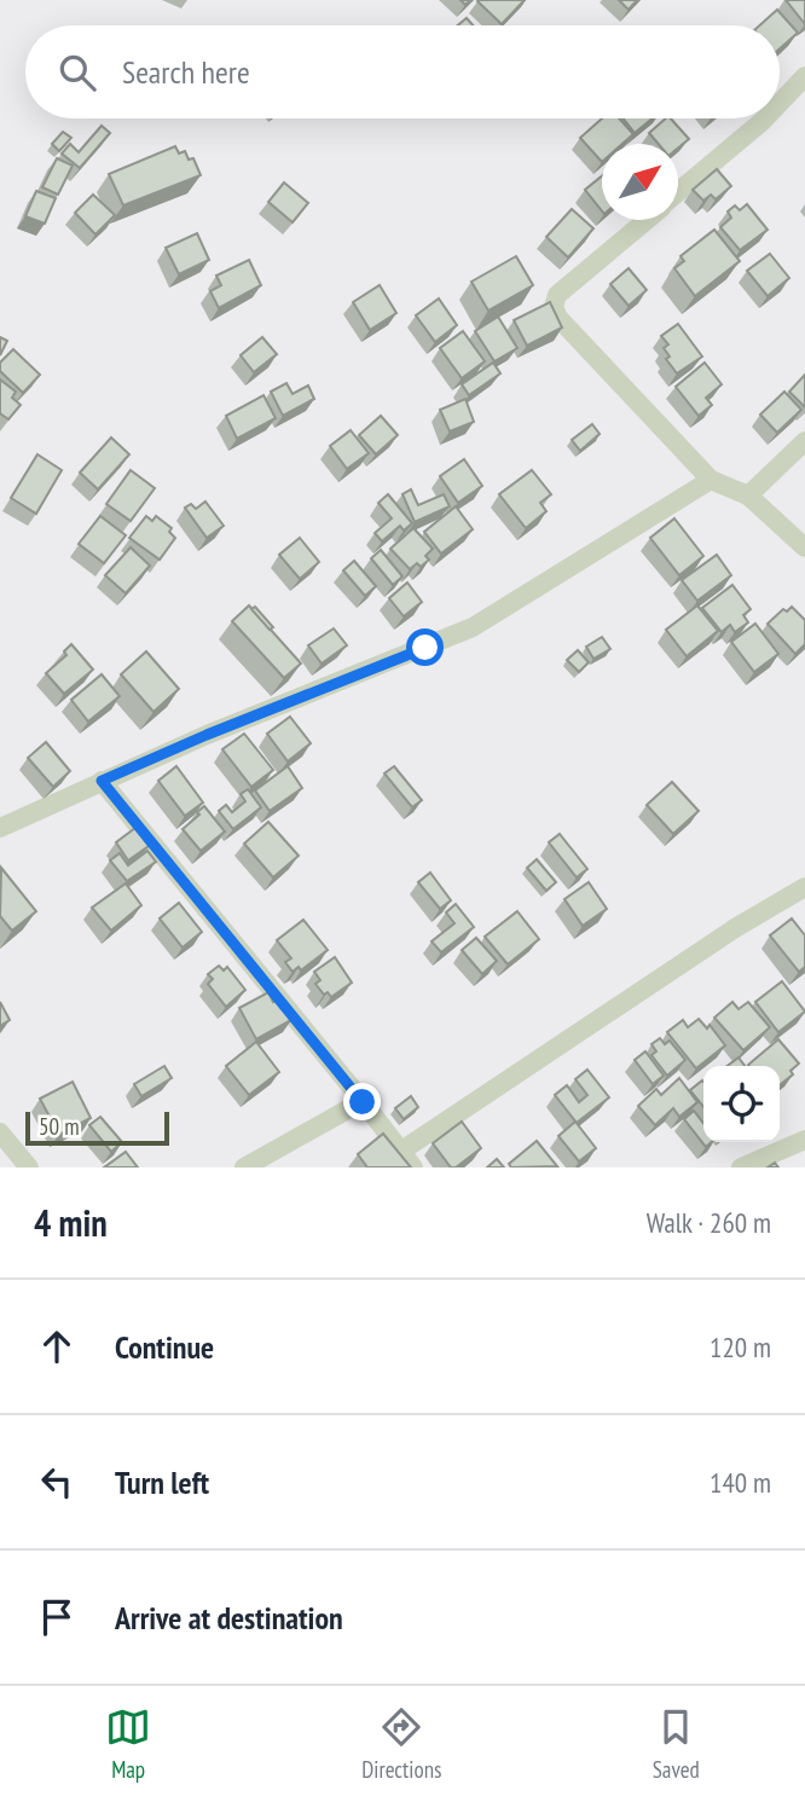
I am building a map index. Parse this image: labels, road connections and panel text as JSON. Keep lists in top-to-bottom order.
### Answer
{
  "scale_bar": "50 m",
  "north": "top right",
  "page": {
    "search": "Search here",
    "scale": "50 m",
    "heading": ["4 min", "Walk · 260 m"],
    "list": [
      ["Continue", "120 m"],
      ["Turn left", "140 m"],
      "Arrive at destination"
    ],
    "nav": ["Map", "Directions", "Saved"]
  }
}
